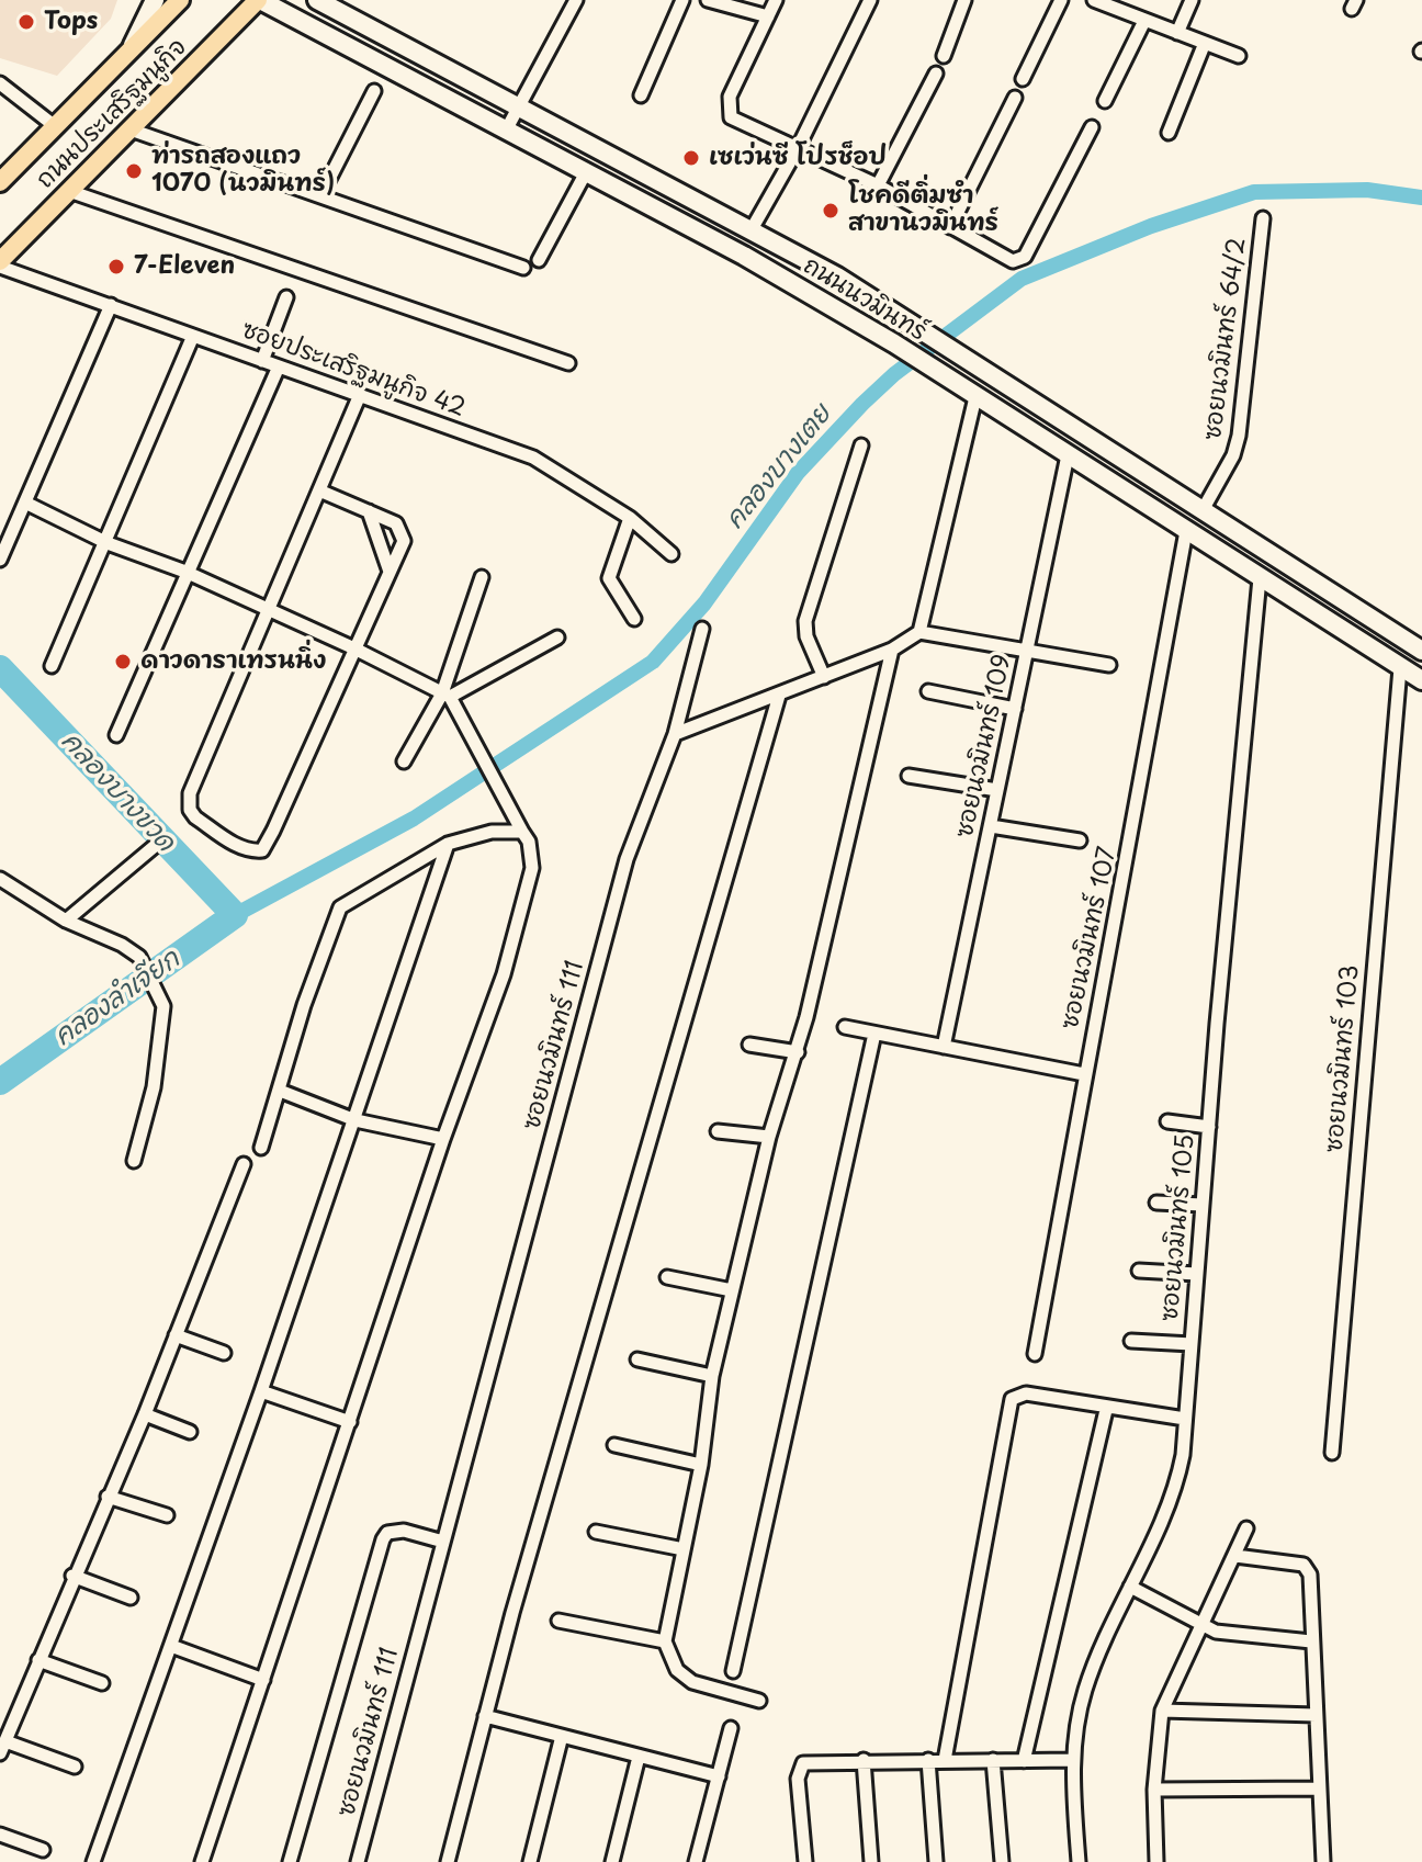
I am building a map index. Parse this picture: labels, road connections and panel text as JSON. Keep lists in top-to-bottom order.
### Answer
{
  "streets": {
    "main road": ["ถนนประเสริฐมนูกิจ", "ถนนนวมินทร์"],
    "street": [
      "ซอยนวมินทร์ 64/2",
      "ซอยประเสริฐมนูกิจ 42",
      "ซอยนวมินทร์ 109",
      "ซอยนวมินทร์ 107",
      "ซอยนวมินทร์ 111",
      "ซอยนวมินทร์ 103",
      "ซอยนวมินทร์ 105"
    ]
  },
  "crossings": [
    ["ถนนประเสริฐมนูกิจ", "ถนนนวมินทร์"],
    ["ถนนประเสริฐมนูกิจ", "ซอยประเสริฐมนูกิจ 42"],
    ["ถนนนวมินทร์", "ซอยนวมินทร์ 64/2"],
    ["ถนนนวมินทร์", "ซอยนวมินทร์ 109"],
    ["ถนนนวมินทร์", "ซอยนวมินทร์ 107"],
    ["ถนนนวมินทร์", "ซอยนวมินทร์ 103"],
    ["ถนนนวมินทร์", "ซอยนวมินทร์ 105"]
  ],
  "water": ["คลองบางเตย", "คลองบางขวด", "คลองลำเจียก"],
  "places": [
    "Tops",
    "เซเว่นซี โปรช็อป",
    "ท่ารถสองแถว 1070 (นวมินทร์)",
    "โชคดีติ่มซำ สาขานวมินทร์",
    "7-Eleven",
    "ดาวดาราเทรนนิ่ง"
  ]
}
